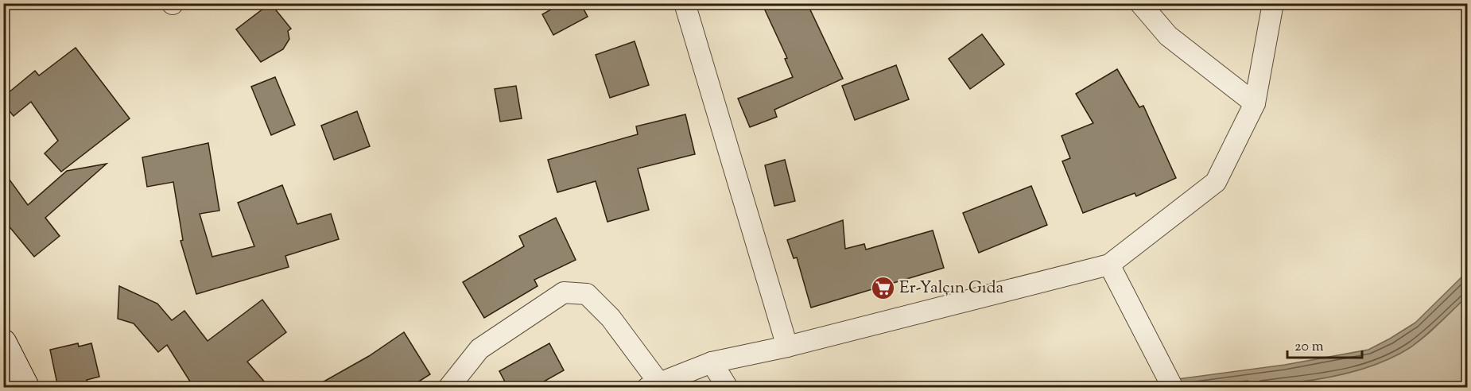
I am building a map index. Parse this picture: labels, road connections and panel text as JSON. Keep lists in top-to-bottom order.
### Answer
{
  "places": {
    "supermarket": ["Er-Yalçın Gıda"]
  },
  "scale_bar": "20 m"
}
